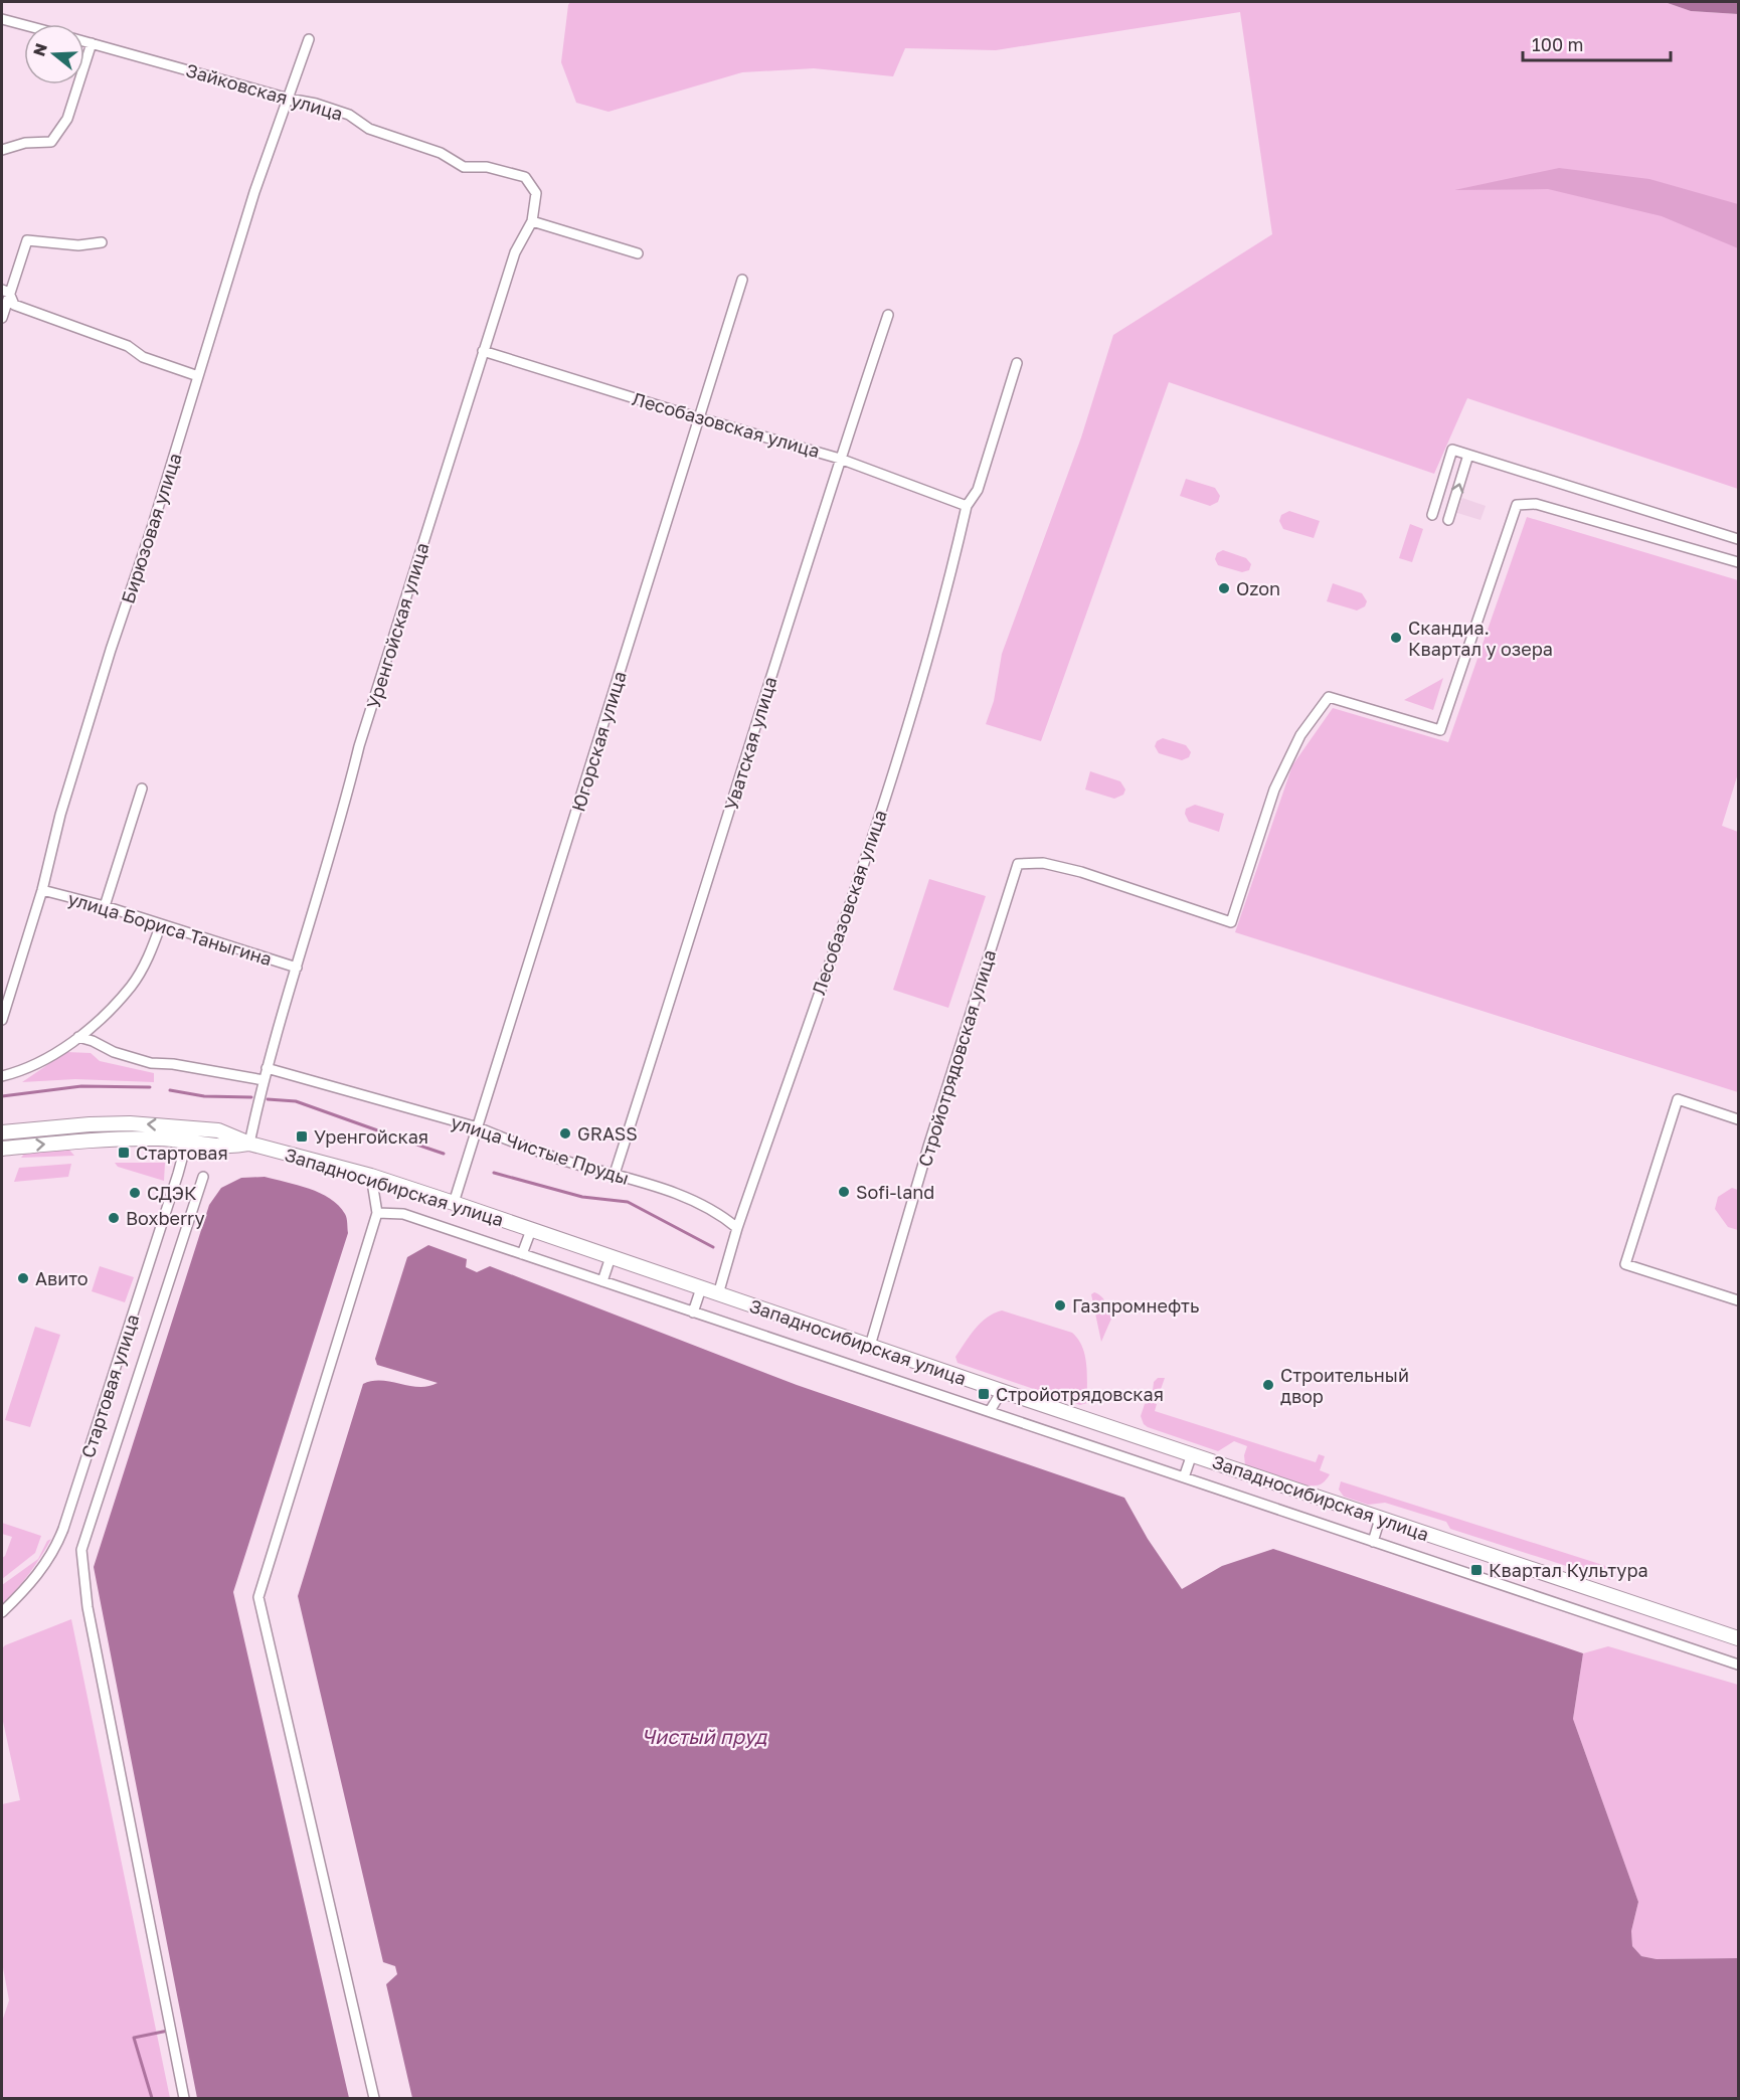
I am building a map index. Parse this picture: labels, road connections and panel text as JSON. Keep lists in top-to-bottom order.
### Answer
{
  "streets": {
    "main road": ["Западносибирская улица"],
    "street": [
      "Зайковская улица",
      "Лесобазовская улица",
      "Бирюзовая улица",
      "Уренгойская улица",
      "Югорская улица",
      "Уватская улица",
      "улица Бориса Таныгина",
      "Стройотрядовская улица",
      "улица Чистые Пруды",
      "Стартовая улица"
    ]
  },
  "crossings": [
    ["Зайковская улица", "Бирюзовая улица"],
    ["Зайковская улица", "Уренгойская улица"],
    ["Лесобазовская улица", "Уренгойская улица"],
    ["Лесобазовская улица", "Югорская улица"],
    ["Лесобазовская улица", "Уватская улица"],
    ["Лесобазовская улица", "улица Чистые Пруды"],
    ["Лесобазовская улица", "Западносибирская улица"],
    ["Бирюзовая улица", "улица Бориса Таныгина"],
    ["Уренгойская улица", "улица Бориса Таныгина"],
    ["Уренгойская улица", "улица Чистые Пруды"],
    ["Уренгойская улица", "Западносибирская улица"],
    ["Югорская улица", "улица Чистые Пруды"],
    ["Югорская улица", "Западносибирская улица"],
    ["Уватская улица", "улица Чистые Пруды"],
    ["Стройотрядовская улица", "Западносибирская улица"],
    ["Западносибирская улица", "Стартовая улица"]
  ],
  "water": ["Чистый пруд"],
  "places": {
    "other": [
      "Ozon",
      "Скандиа. Квартал у озера",
      "GRASS",
      "Sofi-land",
      "СДЭК",
      "Boxberry",
      "Авито",
      "Газпромнефть",
      "Строительный двор"
    ],
    "transit": [
      "Уренгойская",
      "Стартовая",
      "Стройотрядовская",
      "Квартал Культура"
    ]
  },
  "scale_bar": "100 m",
  "north": "left"
}
